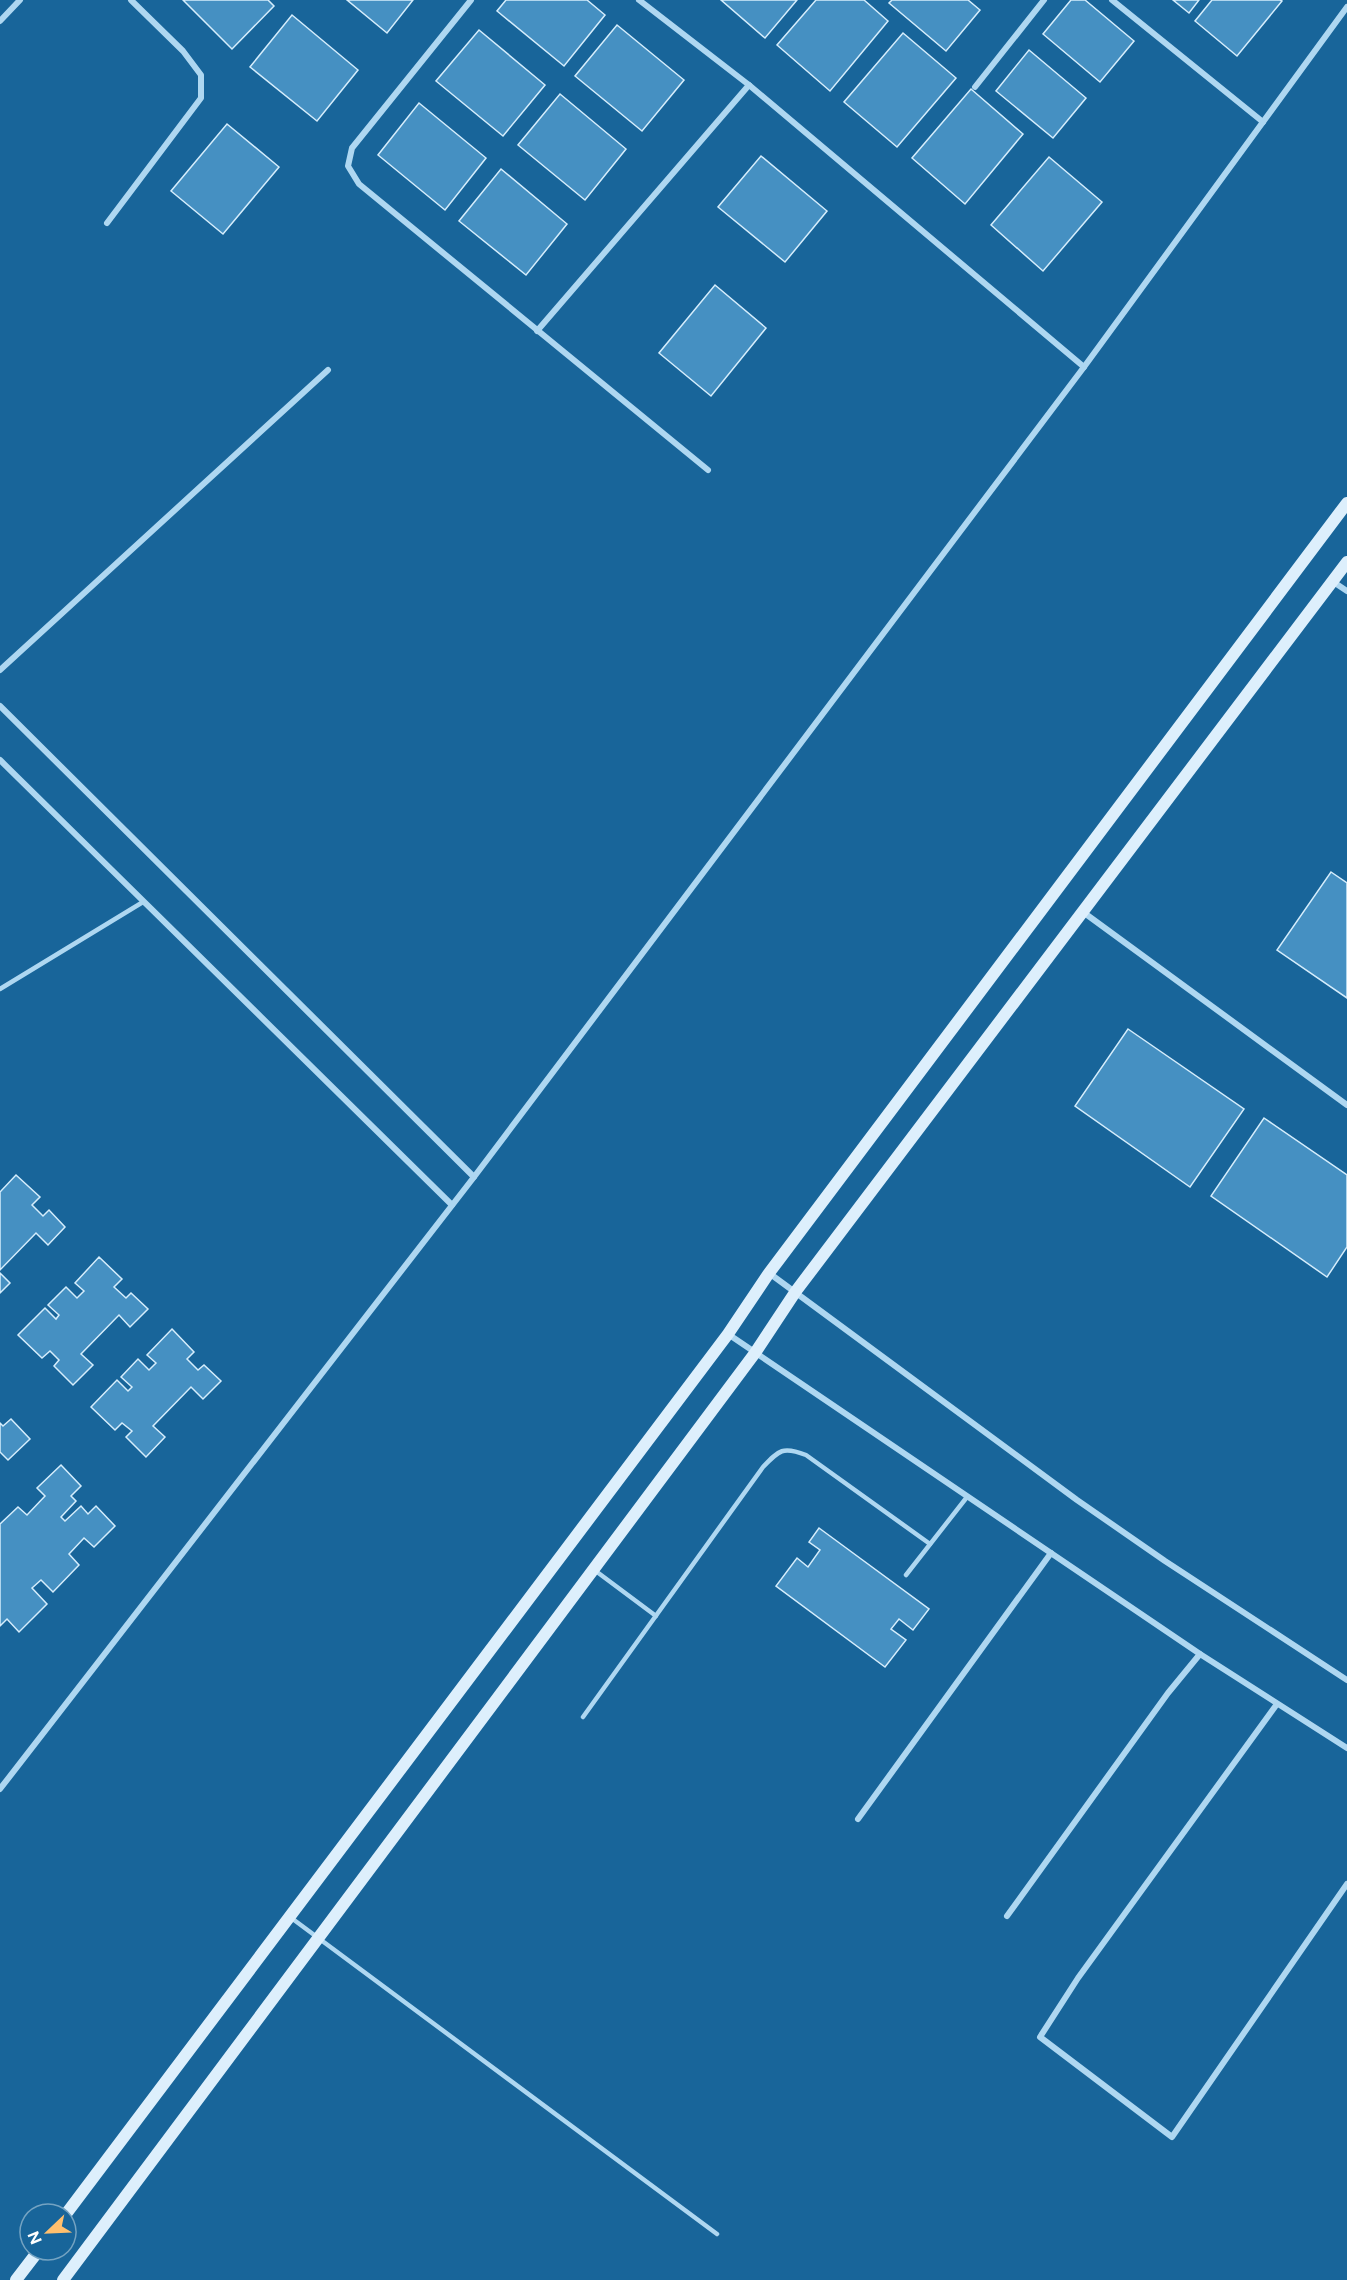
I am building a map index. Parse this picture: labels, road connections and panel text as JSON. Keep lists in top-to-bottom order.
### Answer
{
  "north": "bottom left"
}
